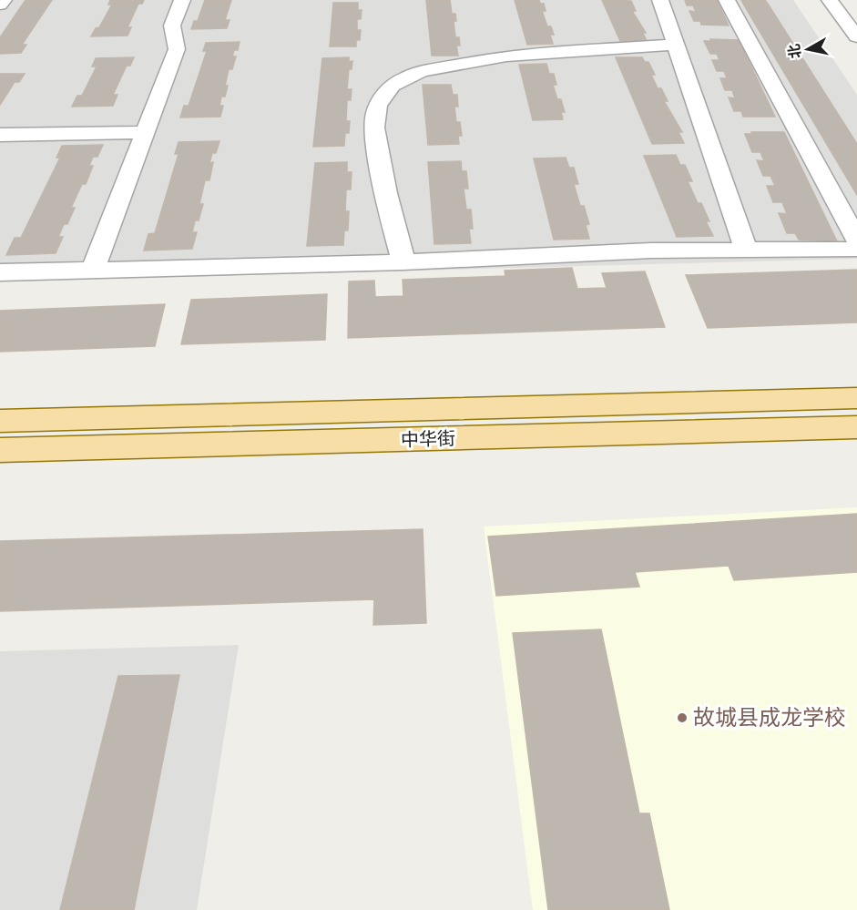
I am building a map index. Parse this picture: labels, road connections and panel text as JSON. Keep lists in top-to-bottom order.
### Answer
{
  "streets": {
    "main road": ["中华街"]
  },
  "places": ["故城县成龙学校"],
  "north": "left"
}
